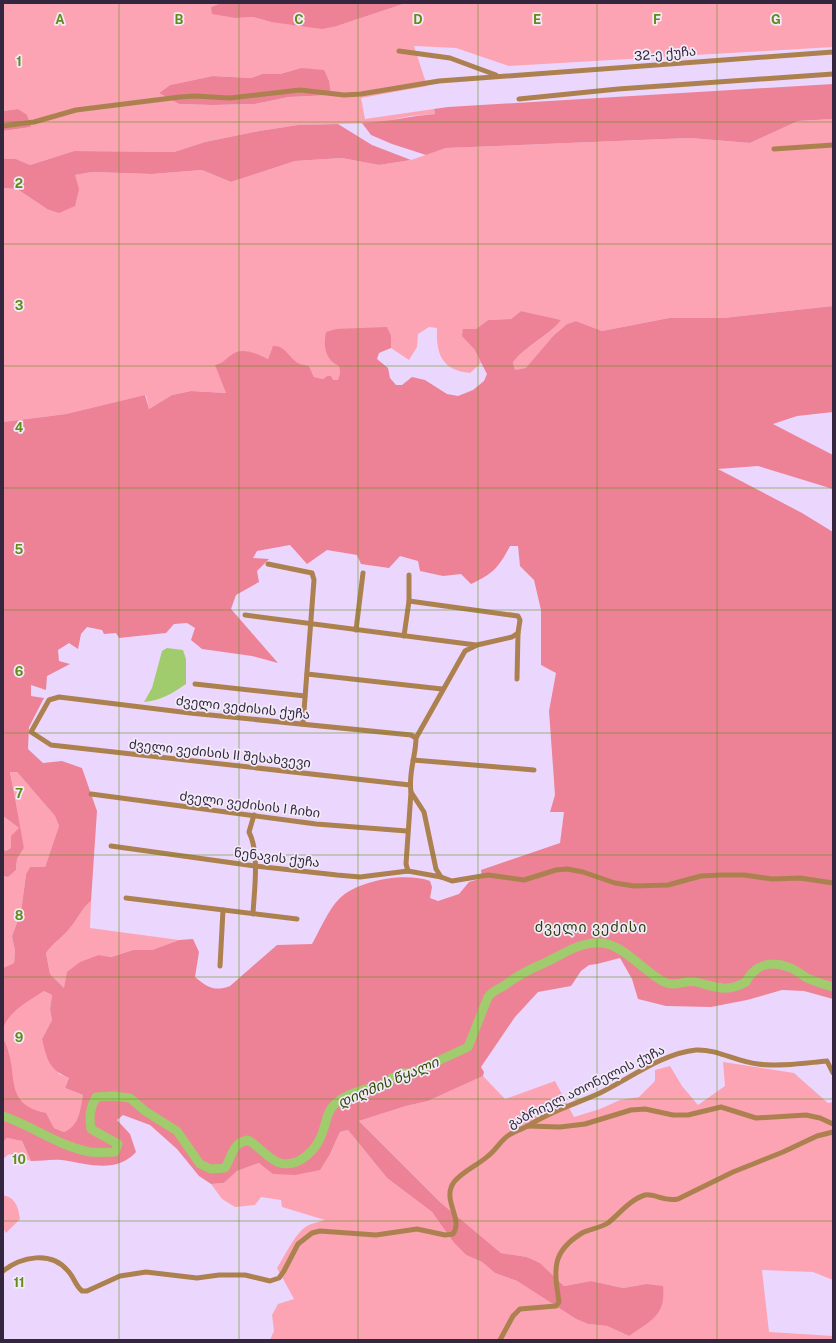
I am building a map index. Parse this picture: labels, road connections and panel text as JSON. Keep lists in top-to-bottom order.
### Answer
{
  "streets": {
    "street": [
      "32-ე ქუჩა",
      "ძველი ვეძისის ქუჩა",
      "ძველი ვეძისის II შესახვევი",
      "ძველი ვეძისის I ჩიხი",
      "ნენავის ქუჩა",
      "გაბრიელ ათონელის ქუჩა"
    ]
  },
  "crossings": [
    ["ძველი ვეძისის ქუჩა", "ძველი ვეძისის II შესახვევი"]
  ],
  "districts": ["ძველი ვეძისი"],
  "water": ["დიღმის წყალი"],
  "grid": {
    "columns": [
      "A",
      "B",
      "C",
      "D",
      "E",
      "F",
      "G"
    ],
    "rows": [
      "1",
      "2",
      "3",
      "4",
      "5",
      "6",
      "7",
      "8",
      "9",
      "10",
      "11"
    ]
  }
}
